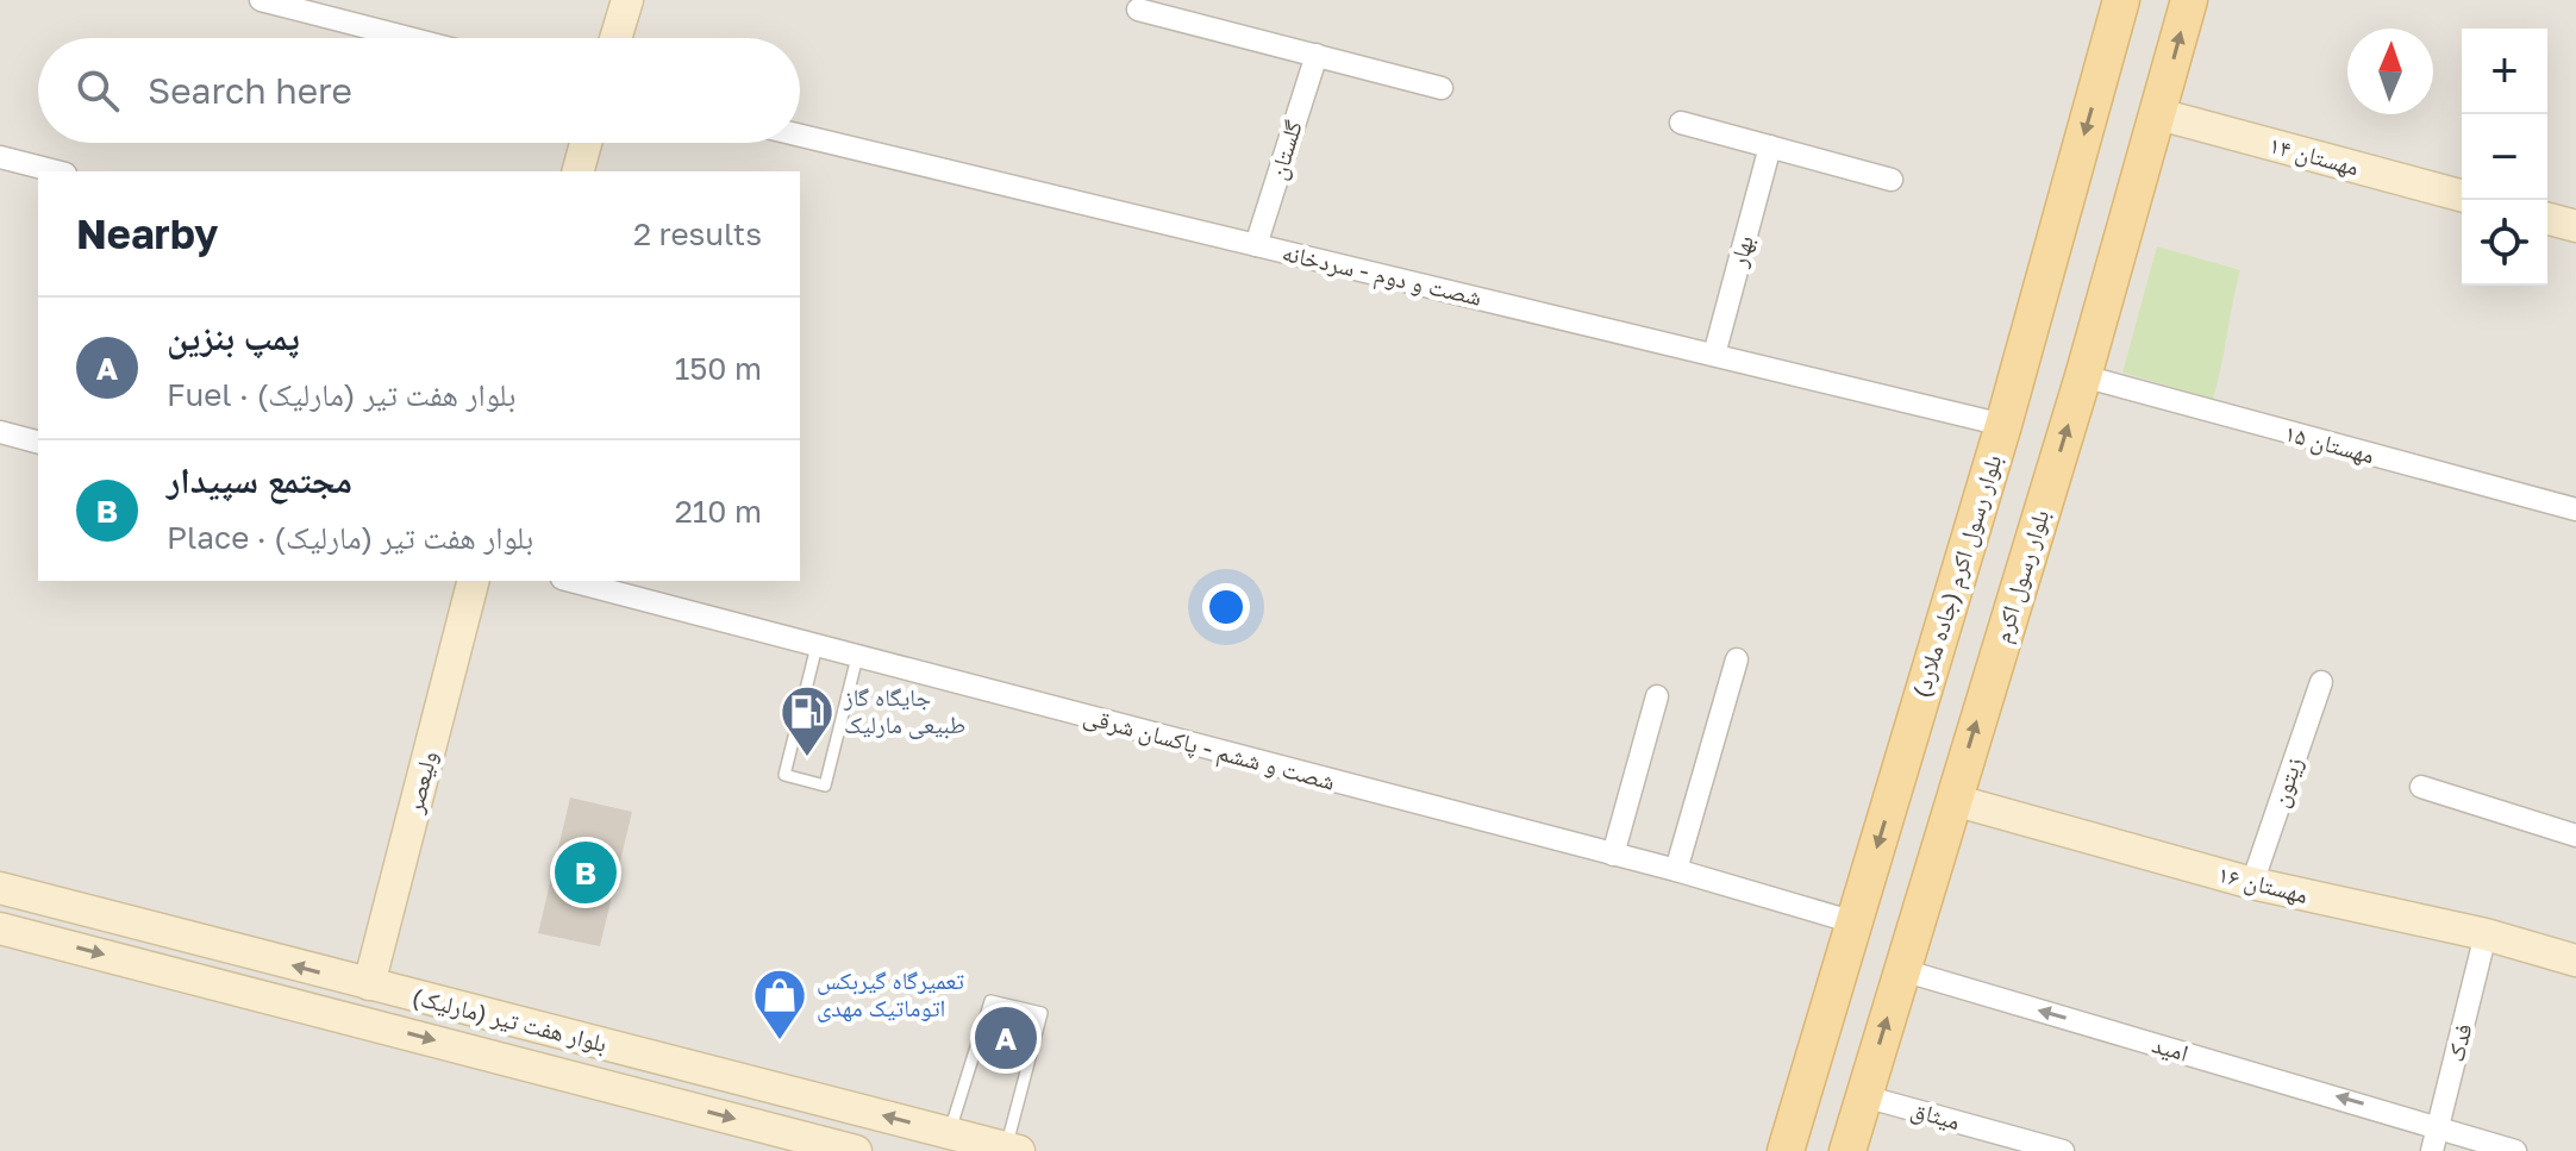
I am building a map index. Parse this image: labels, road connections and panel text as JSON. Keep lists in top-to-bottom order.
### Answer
{
  "streets": {
    "main road": [
      "مهستان ۱۴",
      "بلوار رسول اکرم (جاده ملارد)",
      "بلوار رسول اکرم",
      "ولیعصر",
      "مهستان ۱۶",
      "بلوار هفت تیر (مارلیک)"
    ],
    "street": [
      "گلستان",
      "بهار",
      "شصت و دوم - سردخانه",
      "مهستان ۱۵",
      "شصت و ششم - پاکسان شرقی",
      "زیتون",
      "فدک",
      "امید",
      "میثاق"
    ]
  },
  "crossings": [
    ["گلستان", "شصت و دوم - سردخانه"],
    ["مهستان ۱۴", "بلوار رسول اکرم"],
    ["بهار", "شصت و دوم - سردخانه"],
    ["شصت و دوم - سردخانه", "بلوار رسول اکرم (جاده ملارد)"],
    ["مهستان ۱۵", "بلوار رسول اکرم"],
    ["بلوار رسول اکرم (جاده ملارد)", "شصت و ششم - پاکسان شرقی"],
    ["بلوار رسول اکرم", "مهستان ۱۶"],
    ["بلوار رسول اکرم", "امید"],
    ["بلوار رسول اکرم", "میثاق"],
    ["ولیعصر", "بلوار هفت تیر (مارلیک)"],
    ["زیتون", "مهستان ۱۶"],
    ["مهستان ۱۶", "فدک"],
    ["فدک", "امید"]
  ],
  "one_way": ["بلوار رسول اکرم (جاده ملارد)", "بلوار رسول اکرم", "امید"],
  "places": {
    "fuel station": ["جایگاه گاز طبیعی مارلیک"],
    "shop": ["تعمیرگاه گیربکس اتوماتیک مهدی"]
  },
  "north": "top",
  "page": {
    "map_buttons": ["+", "−"],
    "search": "Search here",
    "heading": ["Nearby", "2 results"],
    "list": [
      {
        "mark": "A",
        "name": "پمپ بنزین",
        "note": "Fuel · بلوار هفت تیر (مارلیک)",
        "value": "150 m"
      },
      {
        "mark": "B",
        "name": "مجتمع سپیدار",
        "note": "Place · بلوار هفت تیر (مارلیک)",
        "value": "210 m"
      }
    ],
    "pins": ["B", "A"]
  }
}
